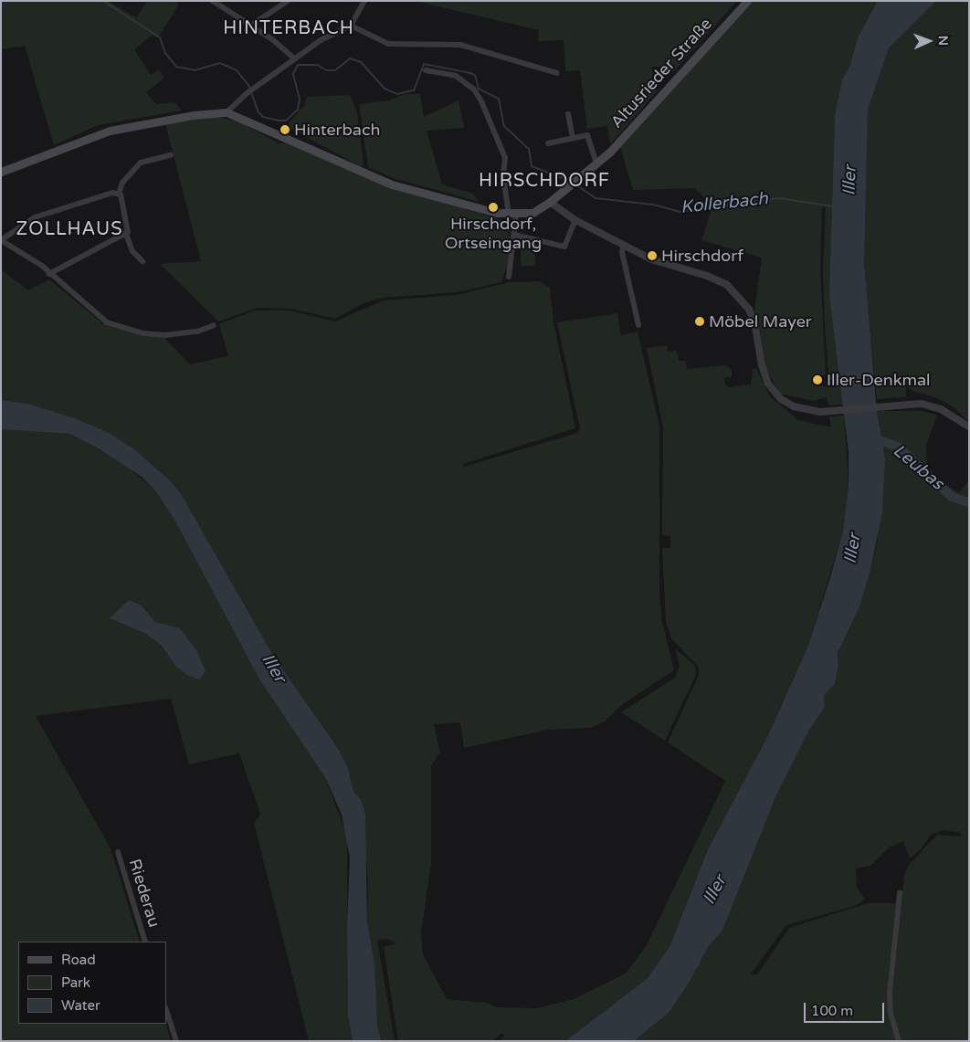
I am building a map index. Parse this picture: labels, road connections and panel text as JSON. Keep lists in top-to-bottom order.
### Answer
{
  "streets": {
    "main road": ["Altusrieder Straße"],
    "street": ["Riederau"]
  },
  "districts": ["HINTERBACH", "HIRSCHDORF", "ZOLLHAUS"],
  "water": ["Iller", "Kollerbach", "Leubas"],
  "places": [
    "Hinterbach",
    "Hirschdorf, Ortseingang",
    "Hirschdorf",
    "Möbel Mayer",
    "Iller-Denkmal"
  ],
  "legend": ["Road", "Park", "Water"],
  "scale_bar": "100 m",
  "north": "right"
}
